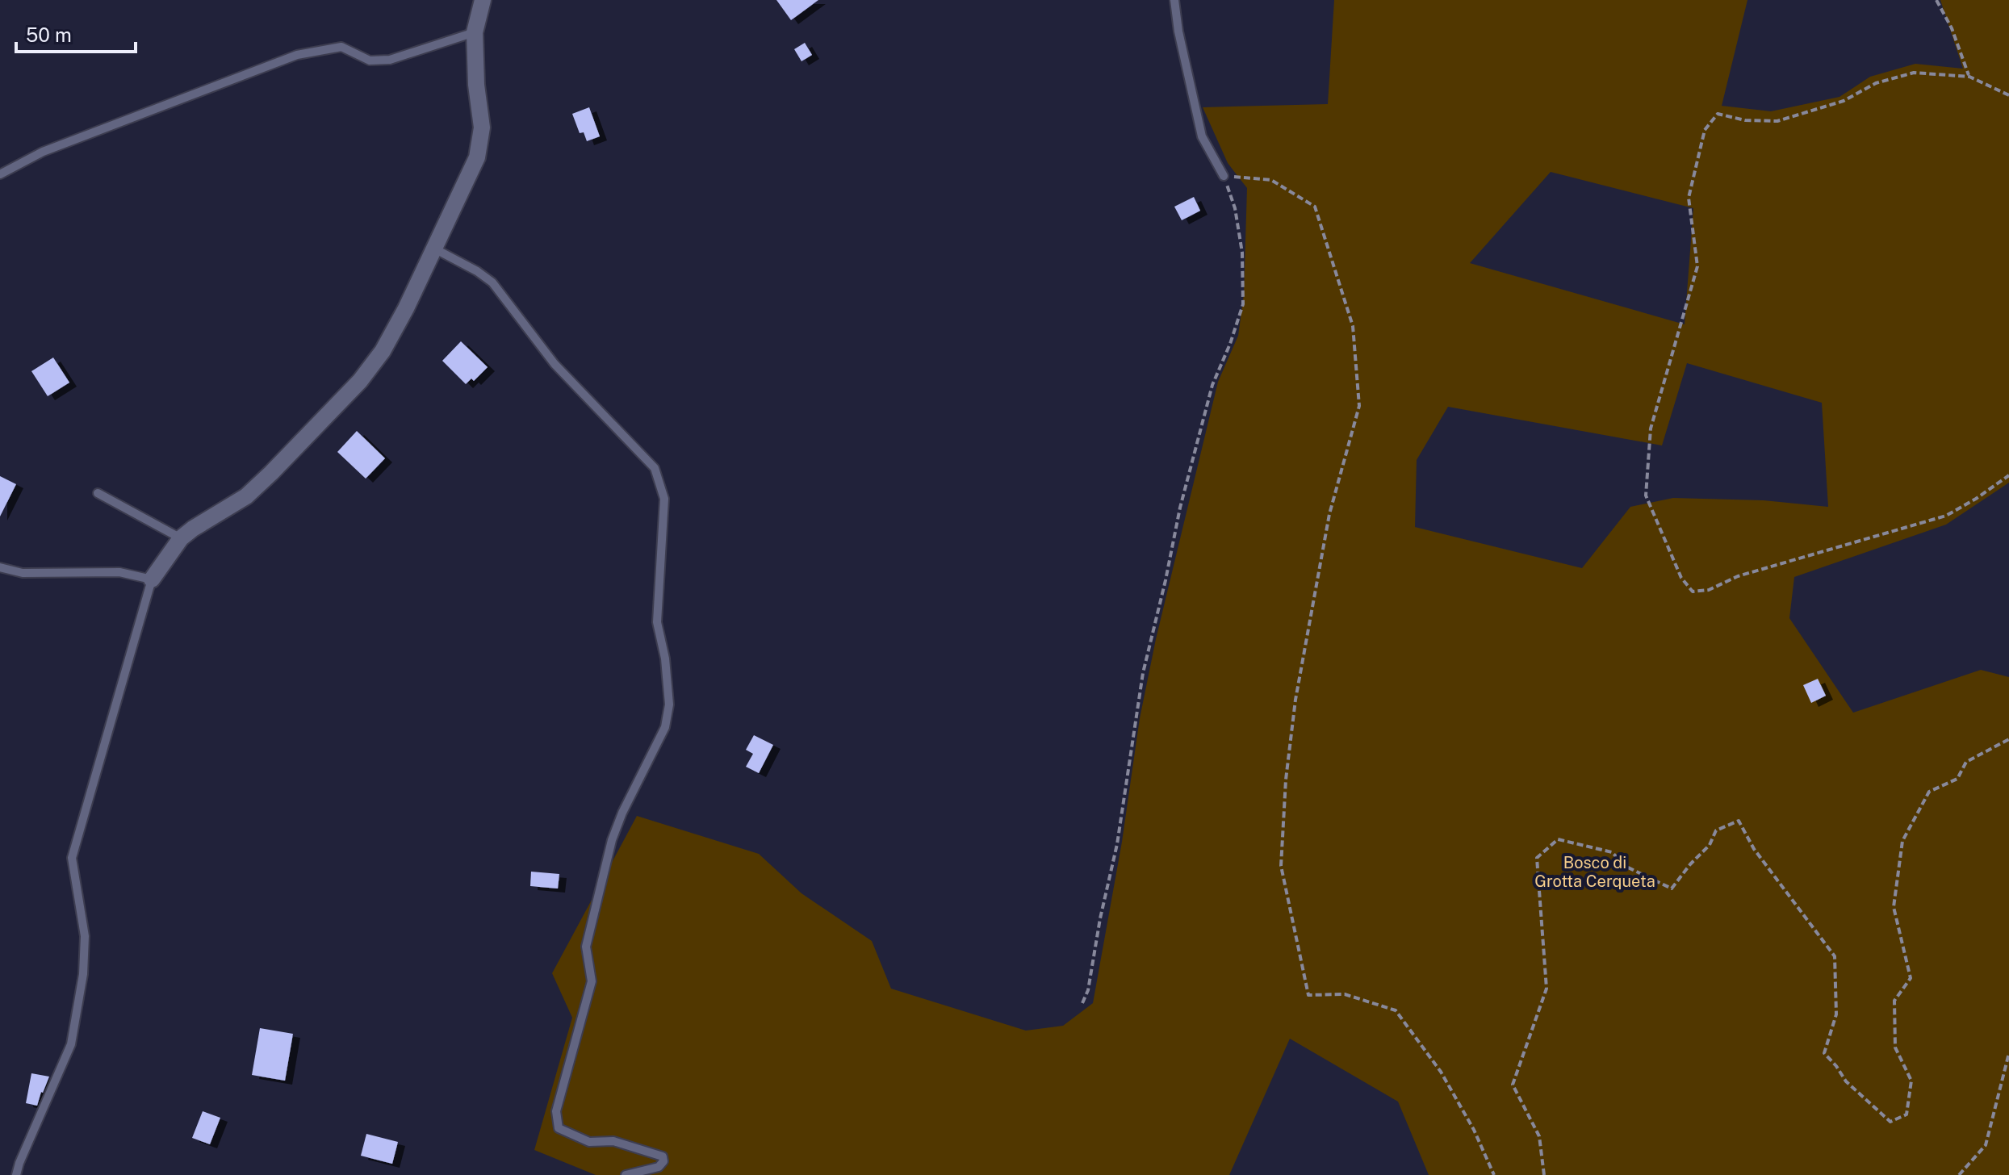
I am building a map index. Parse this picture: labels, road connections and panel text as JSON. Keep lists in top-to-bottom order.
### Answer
{
  "parks": ["Bosco di Grotta Cerqueta"],
  "scale_bar": "50 m"
}
